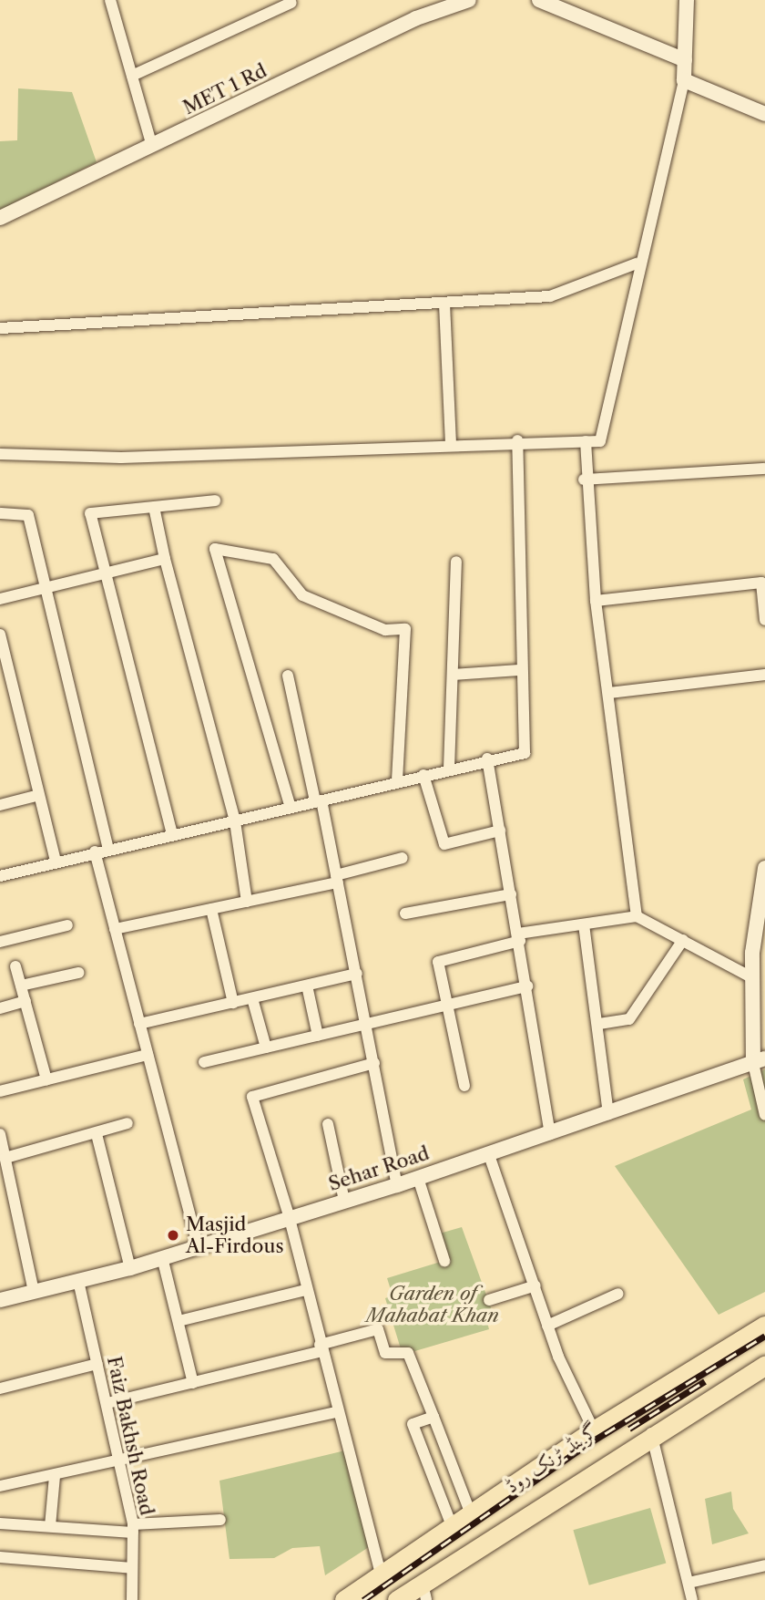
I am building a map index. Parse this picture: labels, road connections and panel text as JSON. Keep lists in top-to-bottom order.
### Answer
{
  "streets": {
    "main road": ["گرینڈ ٹرنک روڈ"],
    "street": ["MET 1 Rd", "Sehar Road", "Faiz Bakhsh Road"]
  },
  "crossings": [
    ["Sehar Road", "Faiz Bakhsh Road"]
  ],
  "parks": ["Garden of Mahabat Khan"],
  "places": ["Masjid Al-Firdous"]
}
